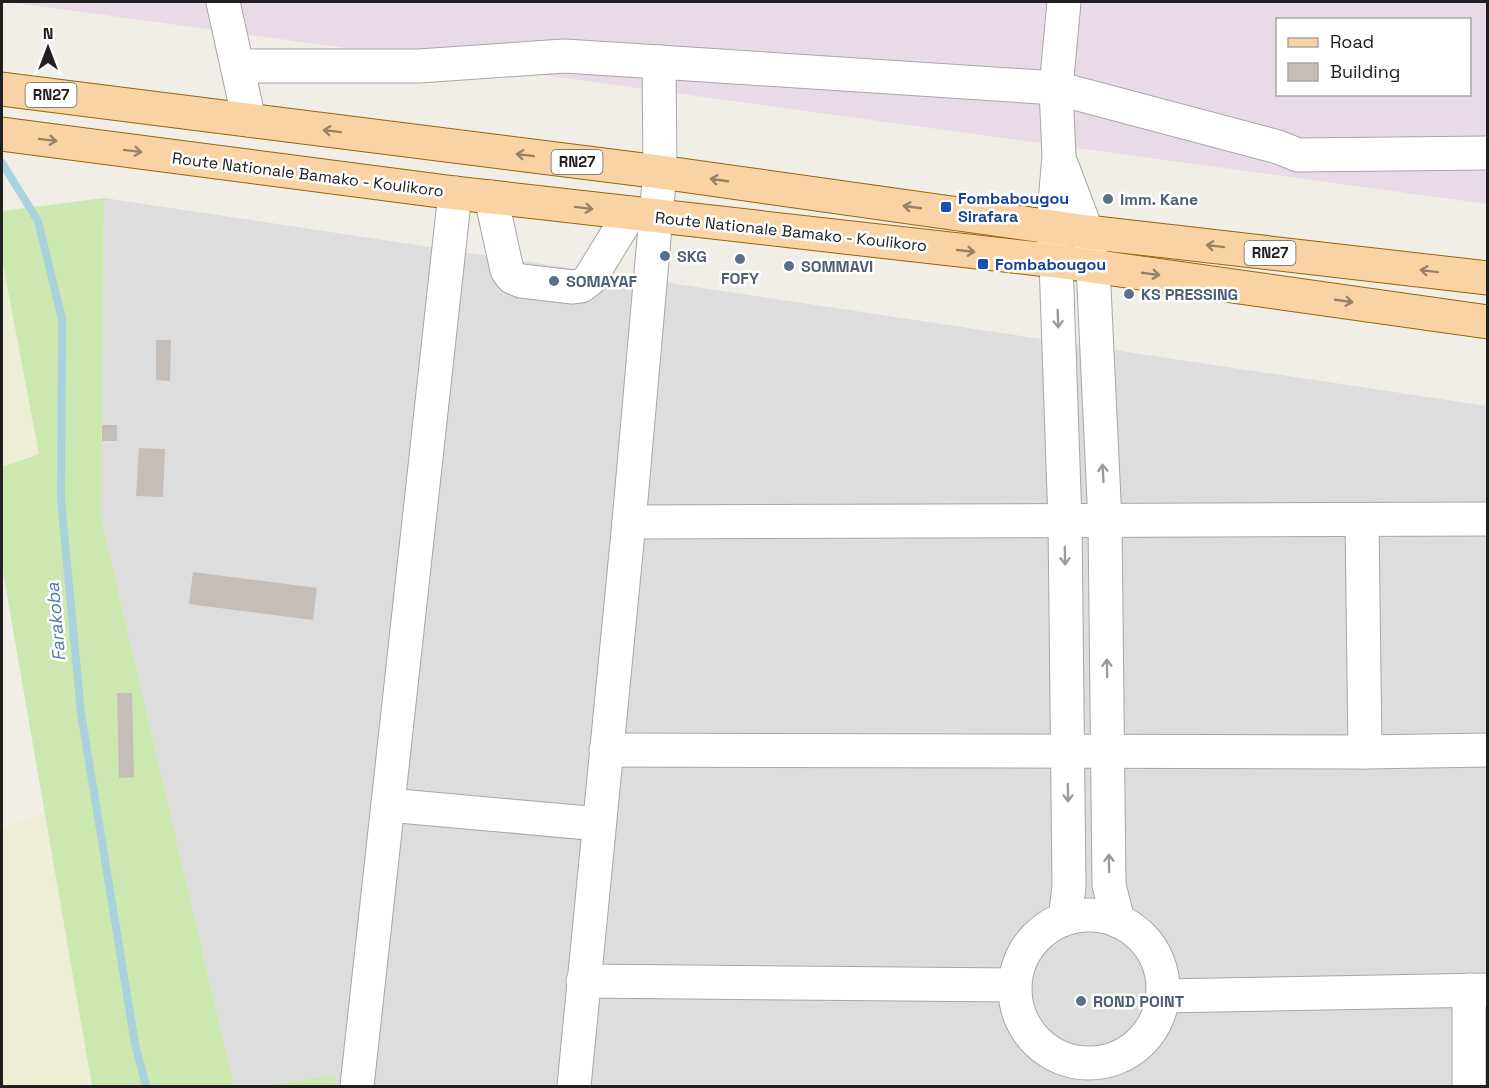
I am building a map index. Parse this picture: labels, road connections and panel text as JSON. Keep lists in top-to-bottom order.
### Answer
{
  "streets": {
    "main road": ["RN27", "Route Nationale Bamako - Koulikoro"]
  },
  "water": ["Farakoba"],
  "places": {
    "other": [
      "Imm. Kane",
      "SKG",
      "FOFY",
      "SOMMAVI",
      "SOMAYAF",
      "KS PRESSING",
      "ROND POINT"
    ],
    "transit": ["Fombabougou Sirafara", "Fombabougou"]
  },
  "legend": ["Road", "Building"],
  "north": "top"
}
